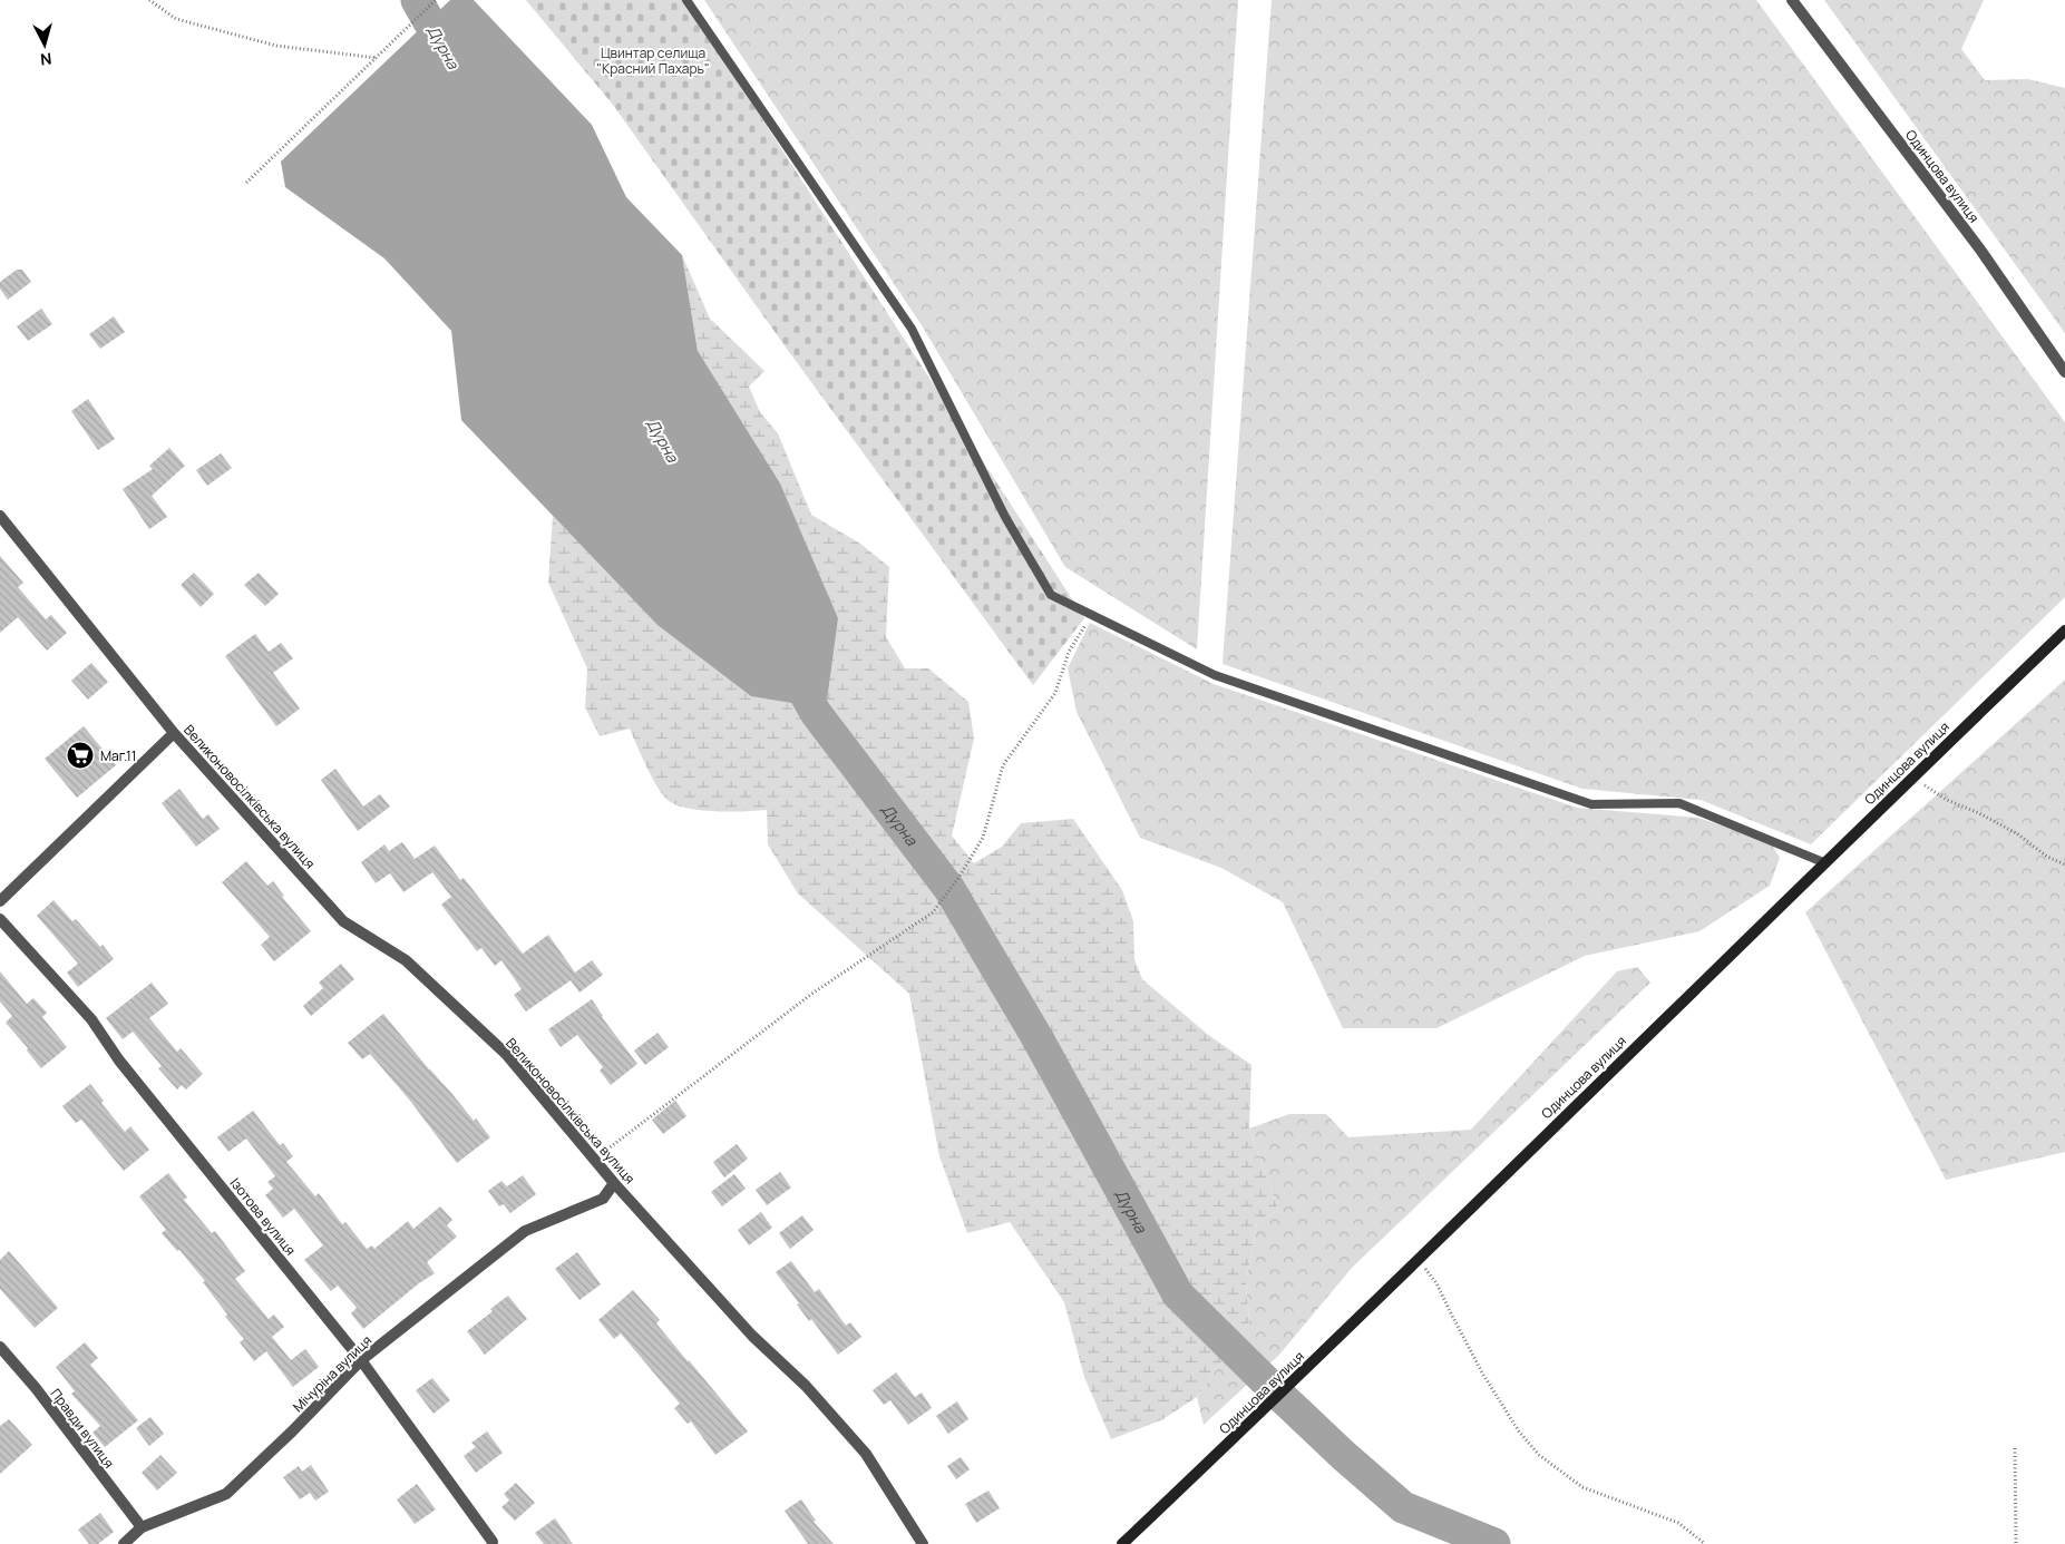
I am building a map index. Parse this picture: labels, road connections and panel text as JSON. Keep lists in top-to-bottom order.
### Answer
{
  "streets": {
    "main road": ["Одинцова вулиця"],
    "street": [
      "Великоновосілківська вулиця",
      "Ізотова вулиця",
      "Мічуріна вулиця",
      "Правди вулиця"
    ]
  },
  "crossings": [
    ["Великоновосілківська вулиця", "Мічуріна вулиця"],
    ["Ізотова вулиця", "Мічуріна вулиця"],
    ["Мічуріна вулиця", "Правди вулиця"]
  ],
  "water": ["Дурна"],
  "parks": ["Цвинтар селища \"Красний Пахарь\""],
  "places": {
    "supermarket": ["Маг.11"]
  },
  "north": "bottom"
}
